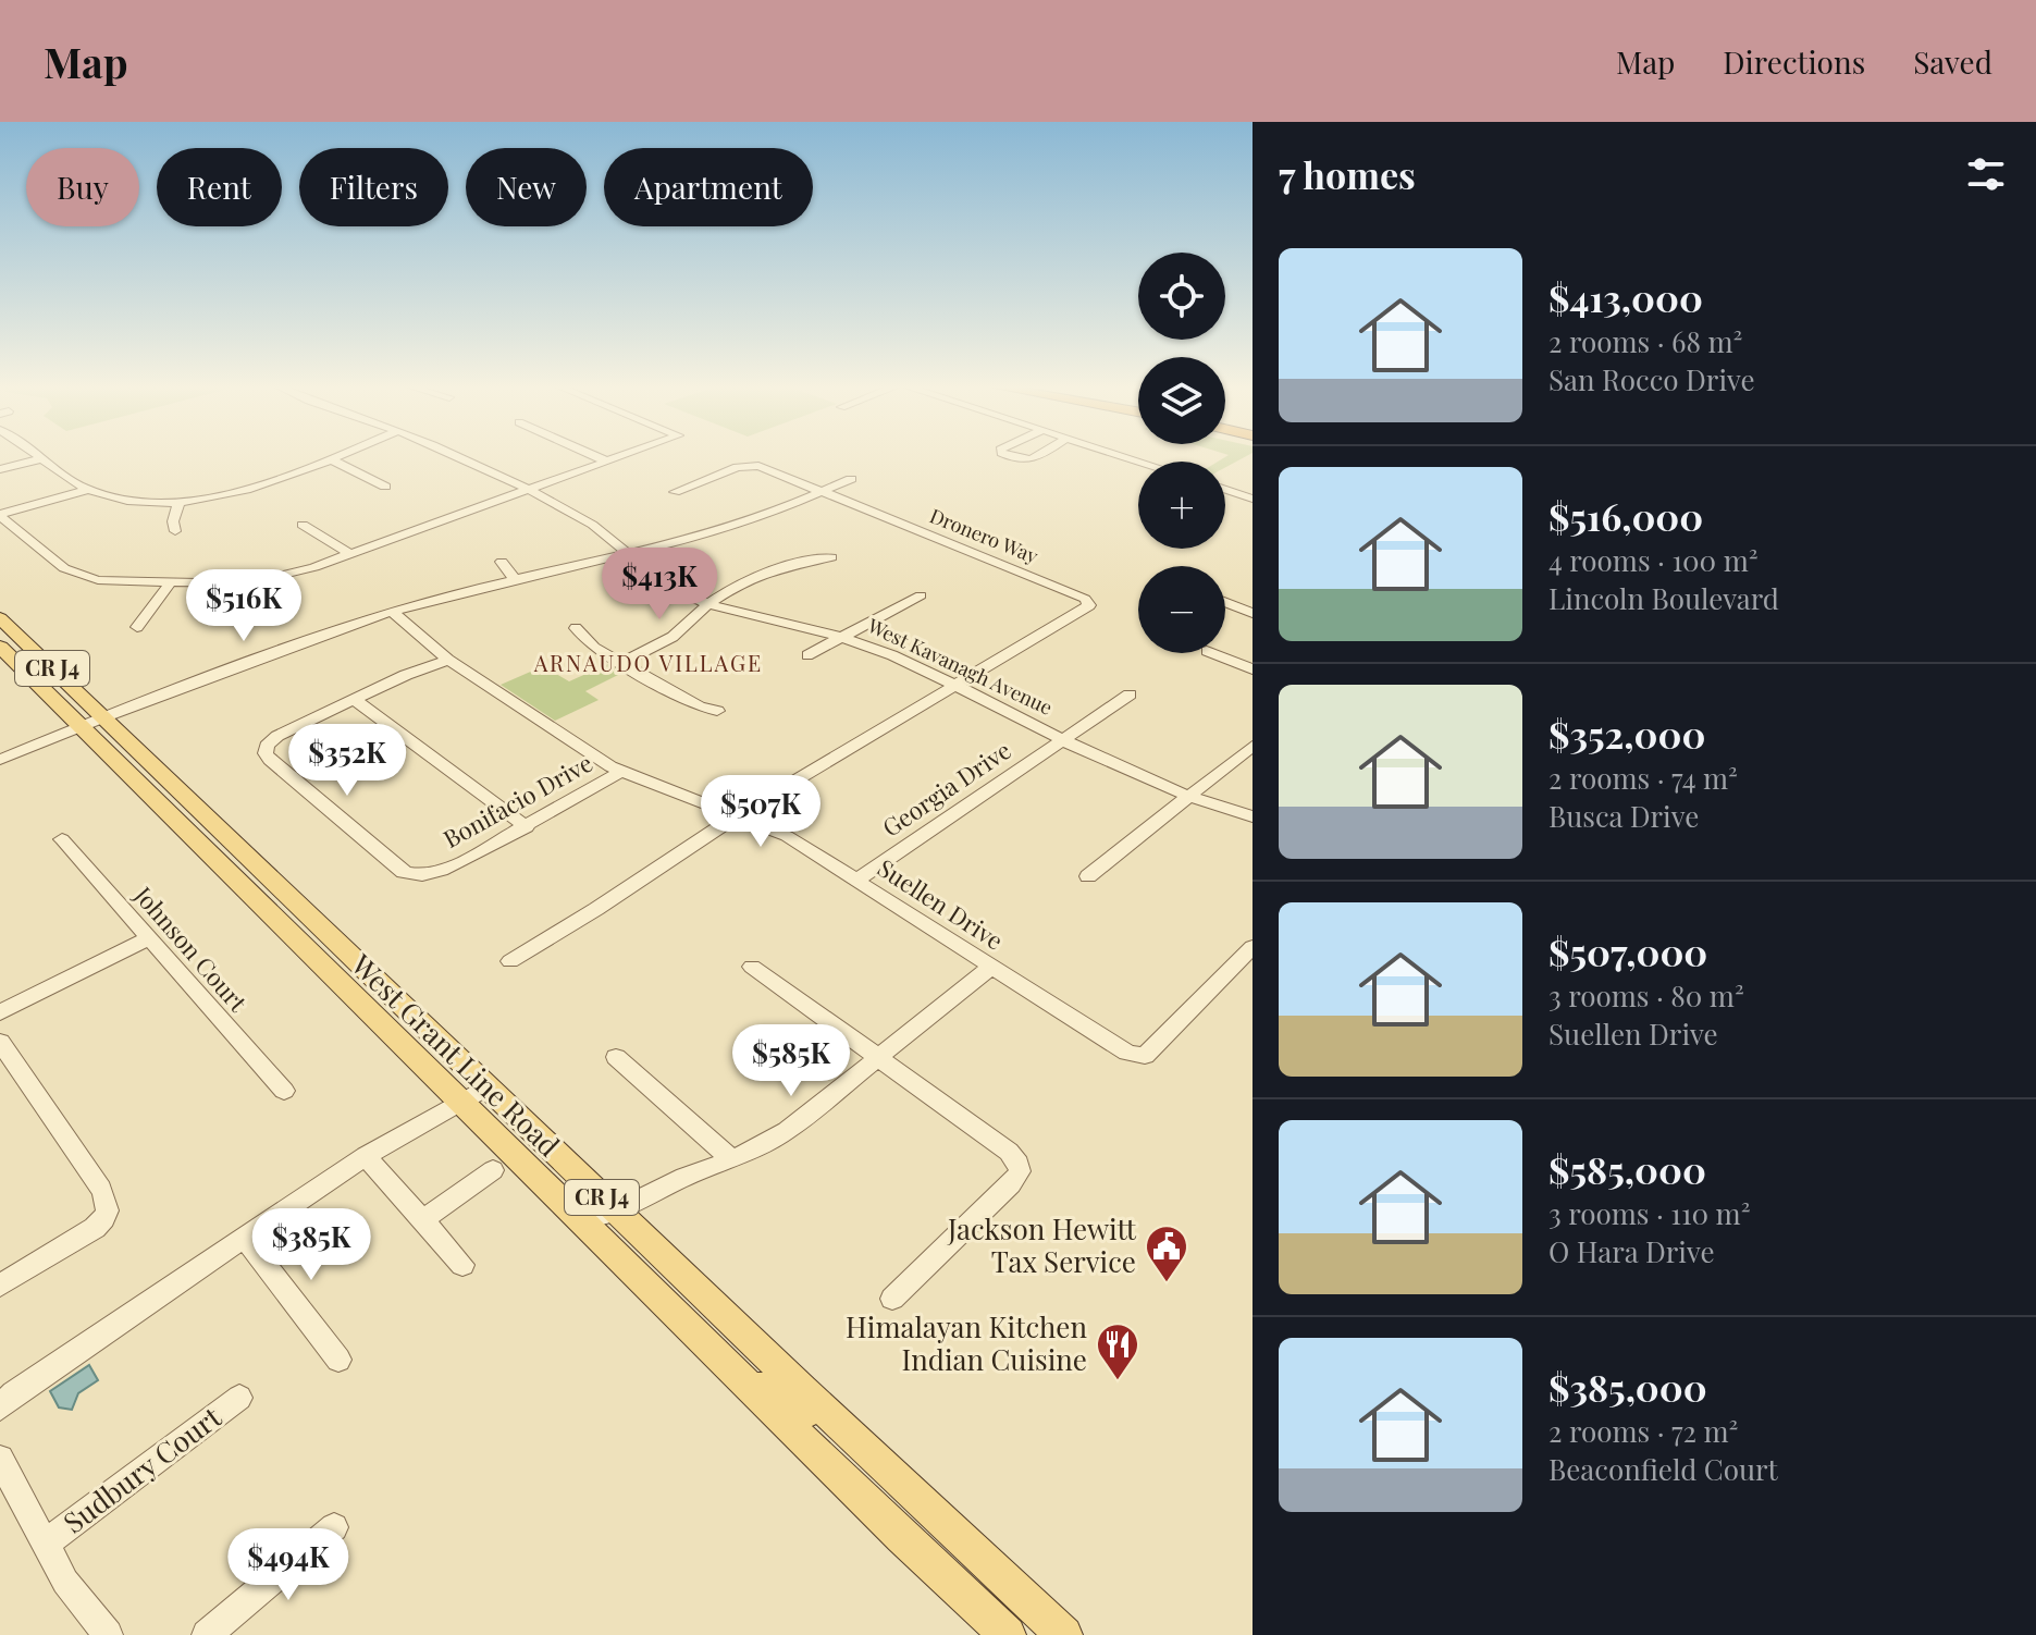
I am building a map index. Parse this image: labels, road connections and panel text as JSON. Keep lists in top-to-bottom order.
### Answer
{
  "streets": {
    "main road": ["CR J4", "West Grant Line Road"],
    "street": [
      "Dronero Way",
      "West Kavanagh Avenue",
      "Georgia Drive",
      "Bonifacio Drive",
      "Suellen Drive",
      "Johnson Court",
      "Sudbury Court"
    ]
  },
  "crossings": [
    ["Dronero Way", "West Kavanagh Avenue"],
    ["West Kavanagh Avenue", "Georgia Drive"],
    ["Georgia Drive", "Suellen Drive"],
    ["Bonifacio Drive", "Suellen Drive"]
  ],
  "districts": ["ARNAUDO VILLAGE"],
  "places": {
    "public building": ["Jackson Hewitt Tax Service"],
    "restaurant": ["Himalayan Kitchen Indian Cuisine"]
  },
  "page": {
    "header": "Map",
    "nav": ["Map", "Directions", "Saved"],
    "heading": "7 homes",
    "chip": [
      "Buy",
      "Rent",
      "Filters",
      "New",
      "Apartment"
    ],
    "list": [
      {
        "name": "$413,000",
        "note": "2 rooms · 68 m² · San Rocco Drive"
      },
      {
        "name": "$516,000",
        "note": "4 rooms · 100 m² · Lincoln Boulevard"
      },
      {
        "name": "$352,000",
        "note": "2 rooms · 74 m² · Busca Drive"
      },
      {
        "name": "$507,000",
        "note": "3 rooms · 80 m² · Suellen Drive"
      },
      {
        "name": "$585,000",
        "note": "3 rooms · 110 m² · O Hara Drive"
      },
      {
        "name": "$385,000",
        "note": "2 rooms · 72 m² · Beaconfield Court"
      }
    ],
    "map_buttons": ["+", "−"],
    "price": [
      "$413K",
      "$516K",
      "$352K",
      "$507K",
      "$585K",
      "$385K",
      "$494K"
    ]
  }
}
